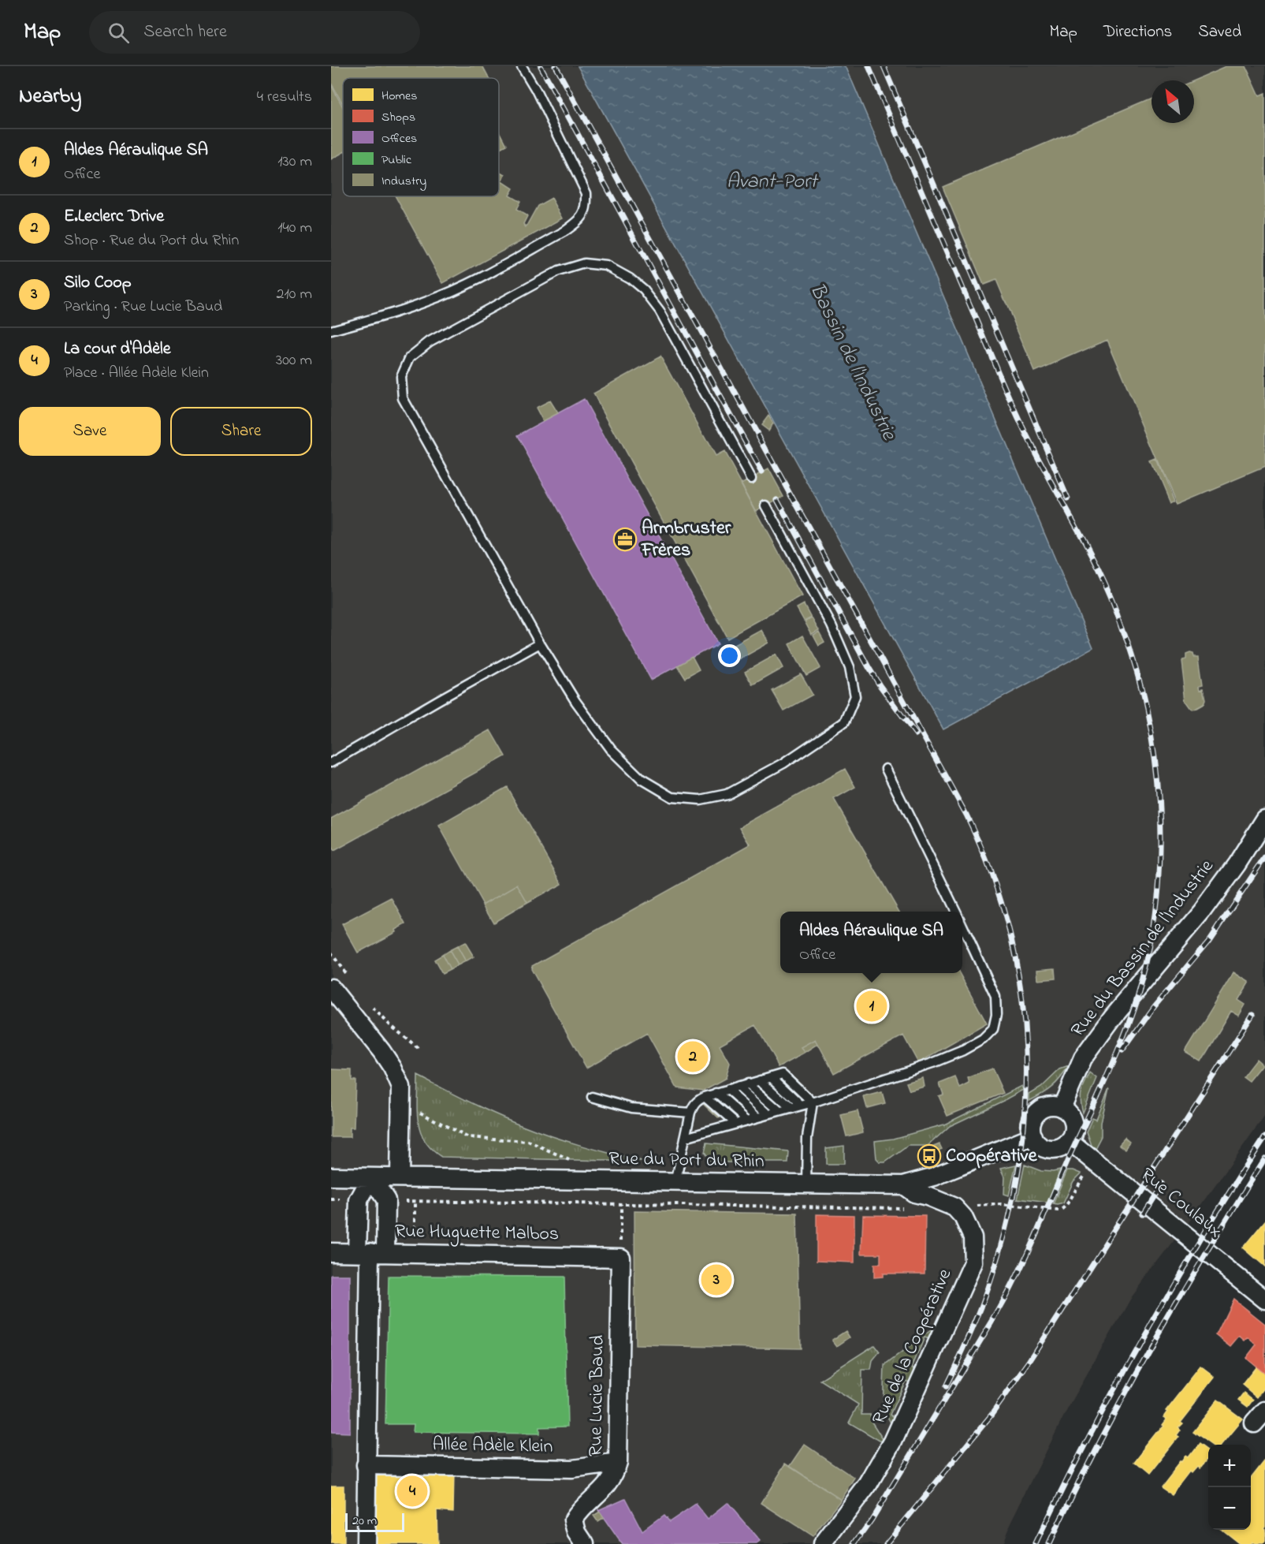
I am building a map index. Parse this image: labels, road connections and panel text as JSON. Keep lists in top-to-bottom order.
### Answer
{
  "streets": {
    "street": [
      "Rue du Bassin de l'Industrie",
      "Rue du Port du Rhin",
      "Rue Coulaux",
      "Rue Huguette Malbos",
      "Rue de la Coopérative",
      "Rue Lucie Baud",
      "Allée Adèle Klein"
    ]
  },
  "crossings": [
    ["Rue du Bassin de l'Industrie", "Rue du Port du Rhin"],
    ["Rue du Bassin de l'Industrie", "Rue Coulaux"],
    ["Rue du Port du Rhin", "Rue Coulaux"],
    ["Rue Huguette Malbos", "Rue Lucie Baud"],
    ["Rue Lucie Baud", "Allée Adèle Klein"]
  ],
  "water": ["Avant-Port", "Bassin de l'Industrie"],
  "places": {
    "office": ["Armbruster Frères"],
    "bus stop": ["Coopérative"]
  },
  "legend": [
    "Homes",
    "Shops",
    "Offices",
    "Public",
    "Industry"
  ],
  "scale_bar": "20 m",
  "north": "top left",
  "page": {
    "header": "Map",
    "search": "Search here",
    "nav": ["Map", "Directions", "Saved"],
    "heading": ["Nearby", "4 results"],
    "list": [
      {
        "mark": "1",
        "name": "Aldes Aéraulique SA",
        "note": "Office",
        "value": "130 m"
      },
      {
        "mark": "2",
        "name": "E.Leclerc Drive",
        "note": "Shop · Rue du Port du Rhin",
        "value": "140 m"
      },
      {
        "mark": "3",
        "name": "Silo Coop",
        "note": "Parking · Rue Lucie Baud",
        "value": "210 m"
      },
      {
        "mark": "4",
        "name": "La cour d'Adèle",
        "note": "Place · Allée Adèle Klein",
        "value": "300 m"
      }
    ],
    "buttons": ["Save", "Share"],
    "popup": ["Aldes Aéraulique SA", "Office"],
    "pins": [
      "1",
      "2",
      "3",
      "4"
    ],
    "map_buttons": ["+", "−"],
    "scale": "20 m"
  }
}
